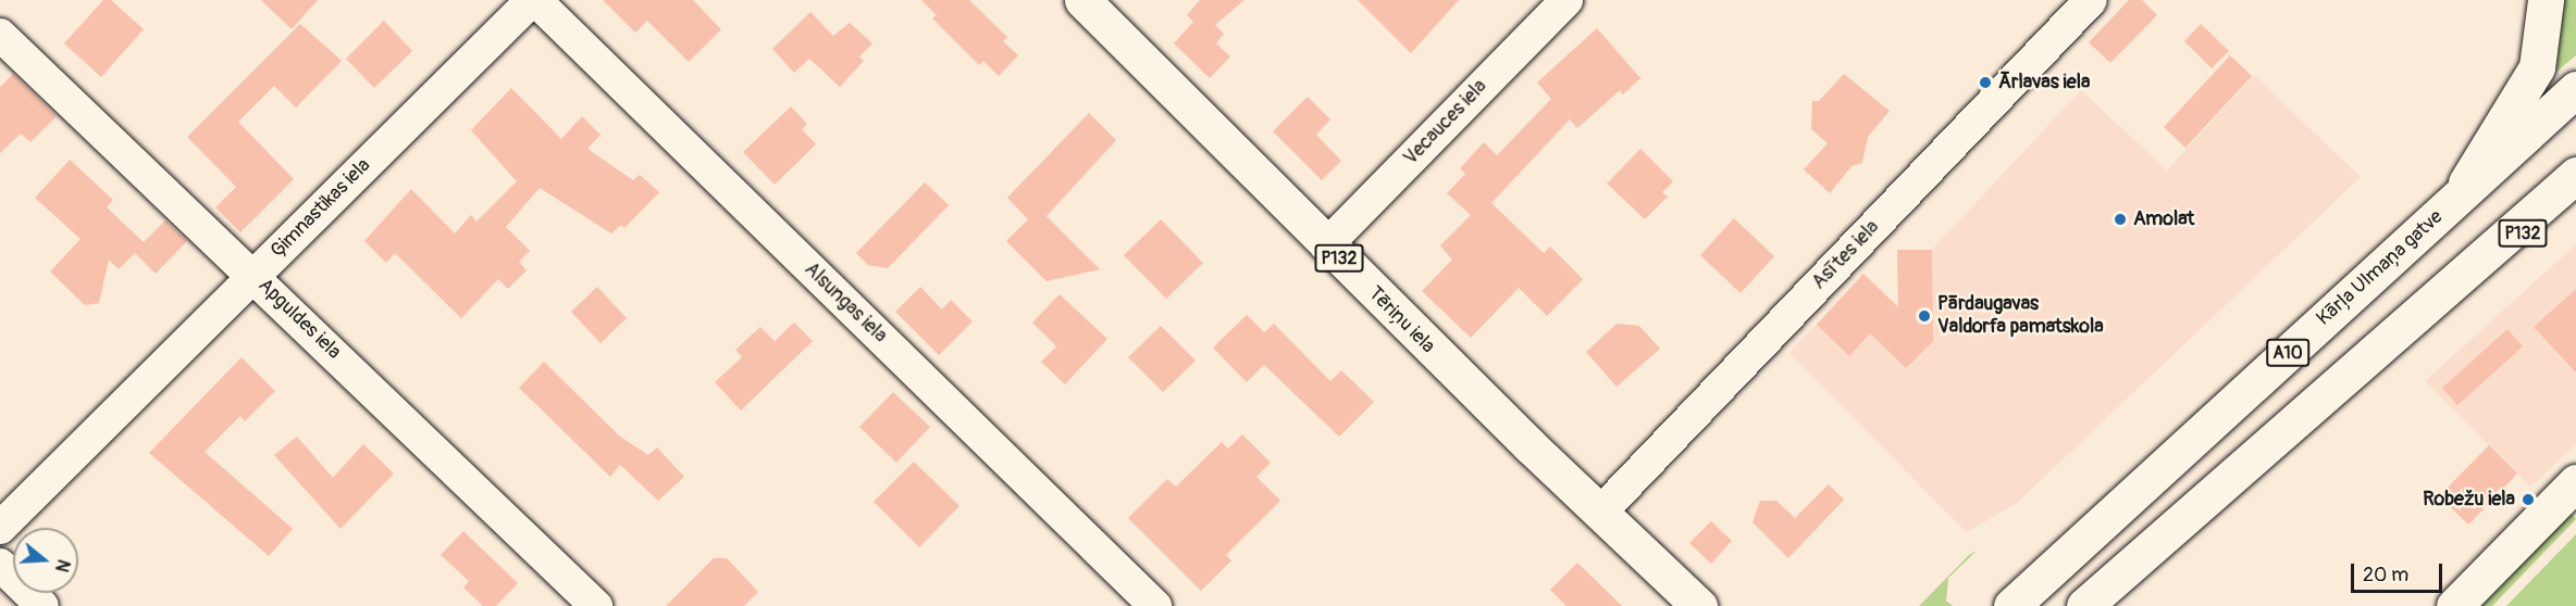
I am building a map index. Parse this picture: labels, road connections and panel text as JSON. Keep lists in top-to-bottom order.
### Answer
{
  "streets": {
    "main road": [
      "P132",
      "Kārļa Ulmaņa gatve",
      "Tēriņu iela",
      "A10"
    ],
    "street": [
      "Vecauces iela",
      "Ģimnastikas iela",
      "Asītes iela",
      "Alsungas iela",
      "Apguldes iela"
    ]
  },
  "crossings": [
    ["Vecauces iela", "Tēriņu iela"],
    ["Ģimnastikas iela", "Alsungas iela"],
    ["Ģimnastikas iela", "Apguldes iela"],
    ["Asītes iela", "Tēriņu iela"]
  ],
  "places": [
    "Ārlavas iela",
    "Amolat",
    "Pārdaugavas Valdorfa pamatskola",
    "Robežu iela"
  ],
  "scale_bar": "20 m",
  "north": "right"
}
